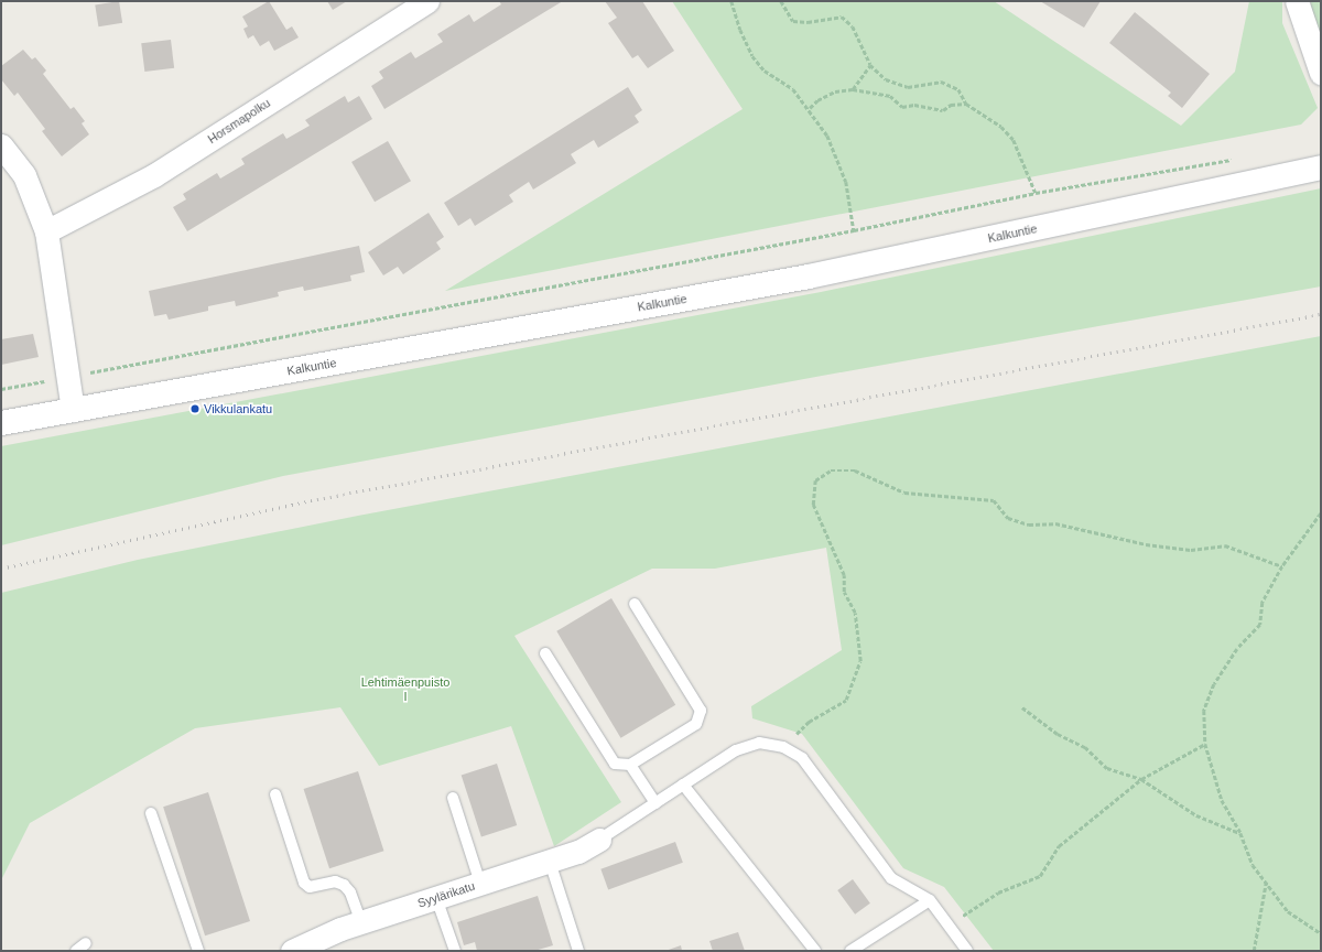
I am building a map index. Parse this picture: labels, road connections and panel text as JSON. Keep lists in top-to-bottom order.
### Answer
{
  "streets": {
    "street": ["Horsmapolku", "Kalkuntie", "Syylärikatu"]
  },
  "parks": ["Lehtimäenpuisto I"],
  "places": ["Vikkulankatu"]
}
